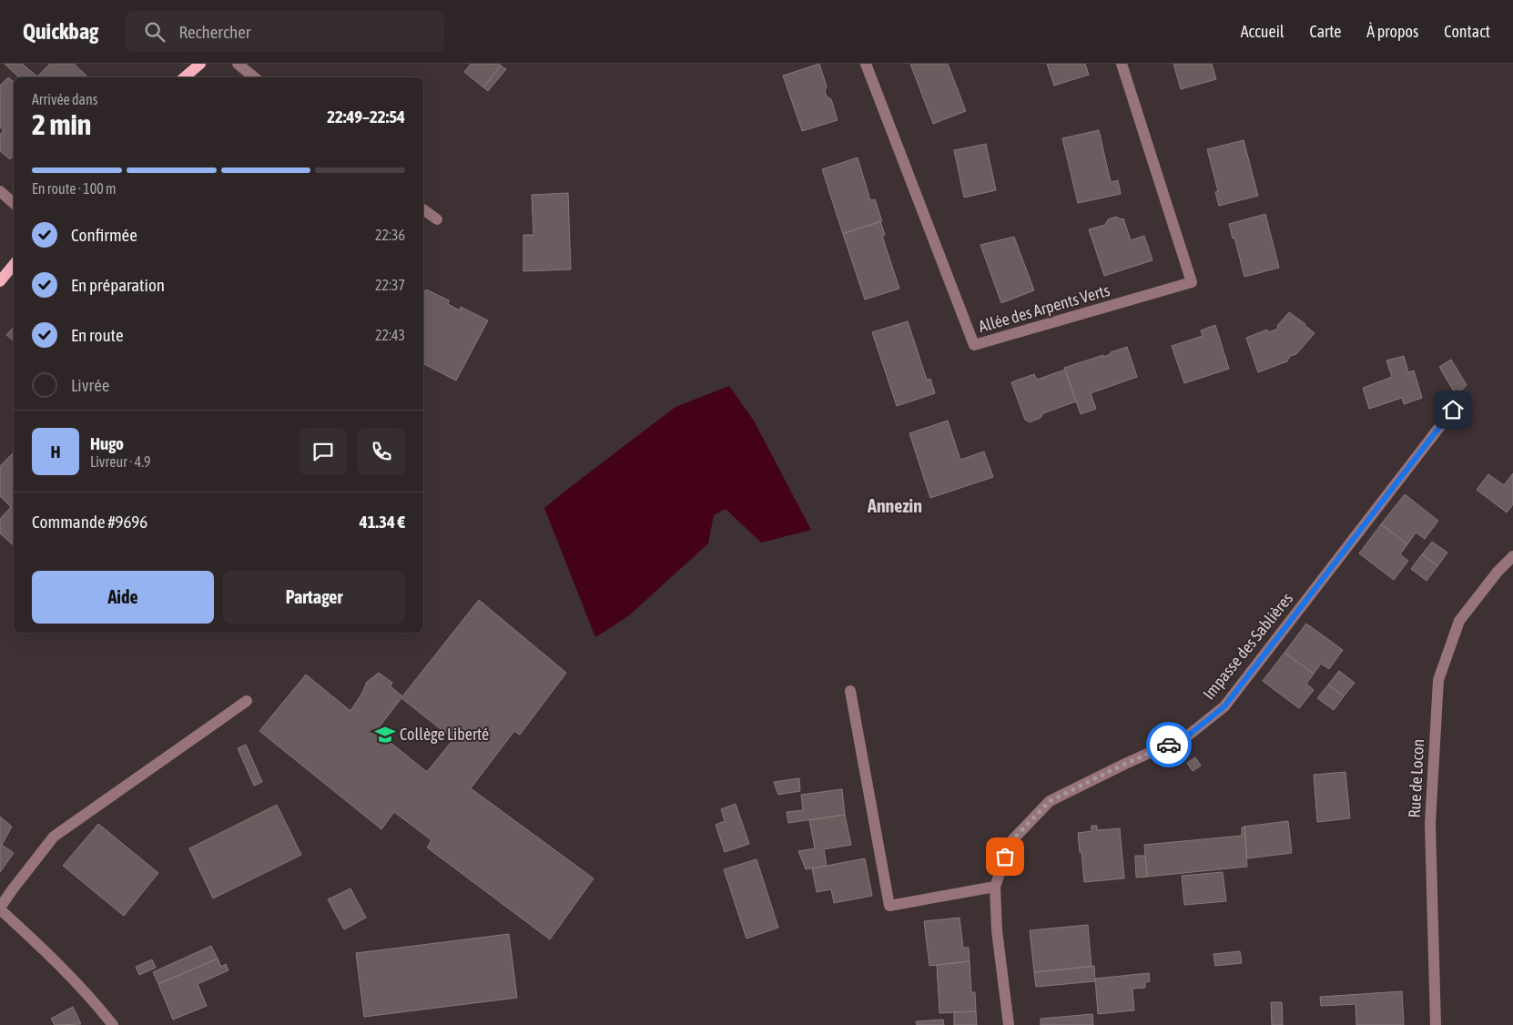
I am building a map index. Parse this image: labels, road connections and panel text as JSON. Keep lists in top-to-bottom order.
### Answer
{
  "streets": {
    "street": ["Allée des Arpents Verts", "Impasse des Sablières", "Rue de Locon"]
  },
  "districts": ["Annezin"],
  "places": {
    "school or university": ["Collège Liberté"]
  },
  "page": {
    "header": "Quickbag",
    "search": "Rechercher",
    "nav": [
      "Accueil",
      "Carte",
      "À propos",
      "Contact"
    ],
    "heading": ["2 min", "Arrivée dans", "22:49–22:54"],
    "panel": [
      "Hugo",
      "Livreur · 4.9",
      "Commande #9696",
      "41.34 €"
    ],
    "bar": "En route · 100 m",
    "list": [
      ["Confirmée", "22:36"],
      ["En préparation", "22:37"],
      ["En route", "22:43"],
      "Livrée"
    ],
    "round": "H",
    "buttons": ["Aide", "Partager"]
  }
}
